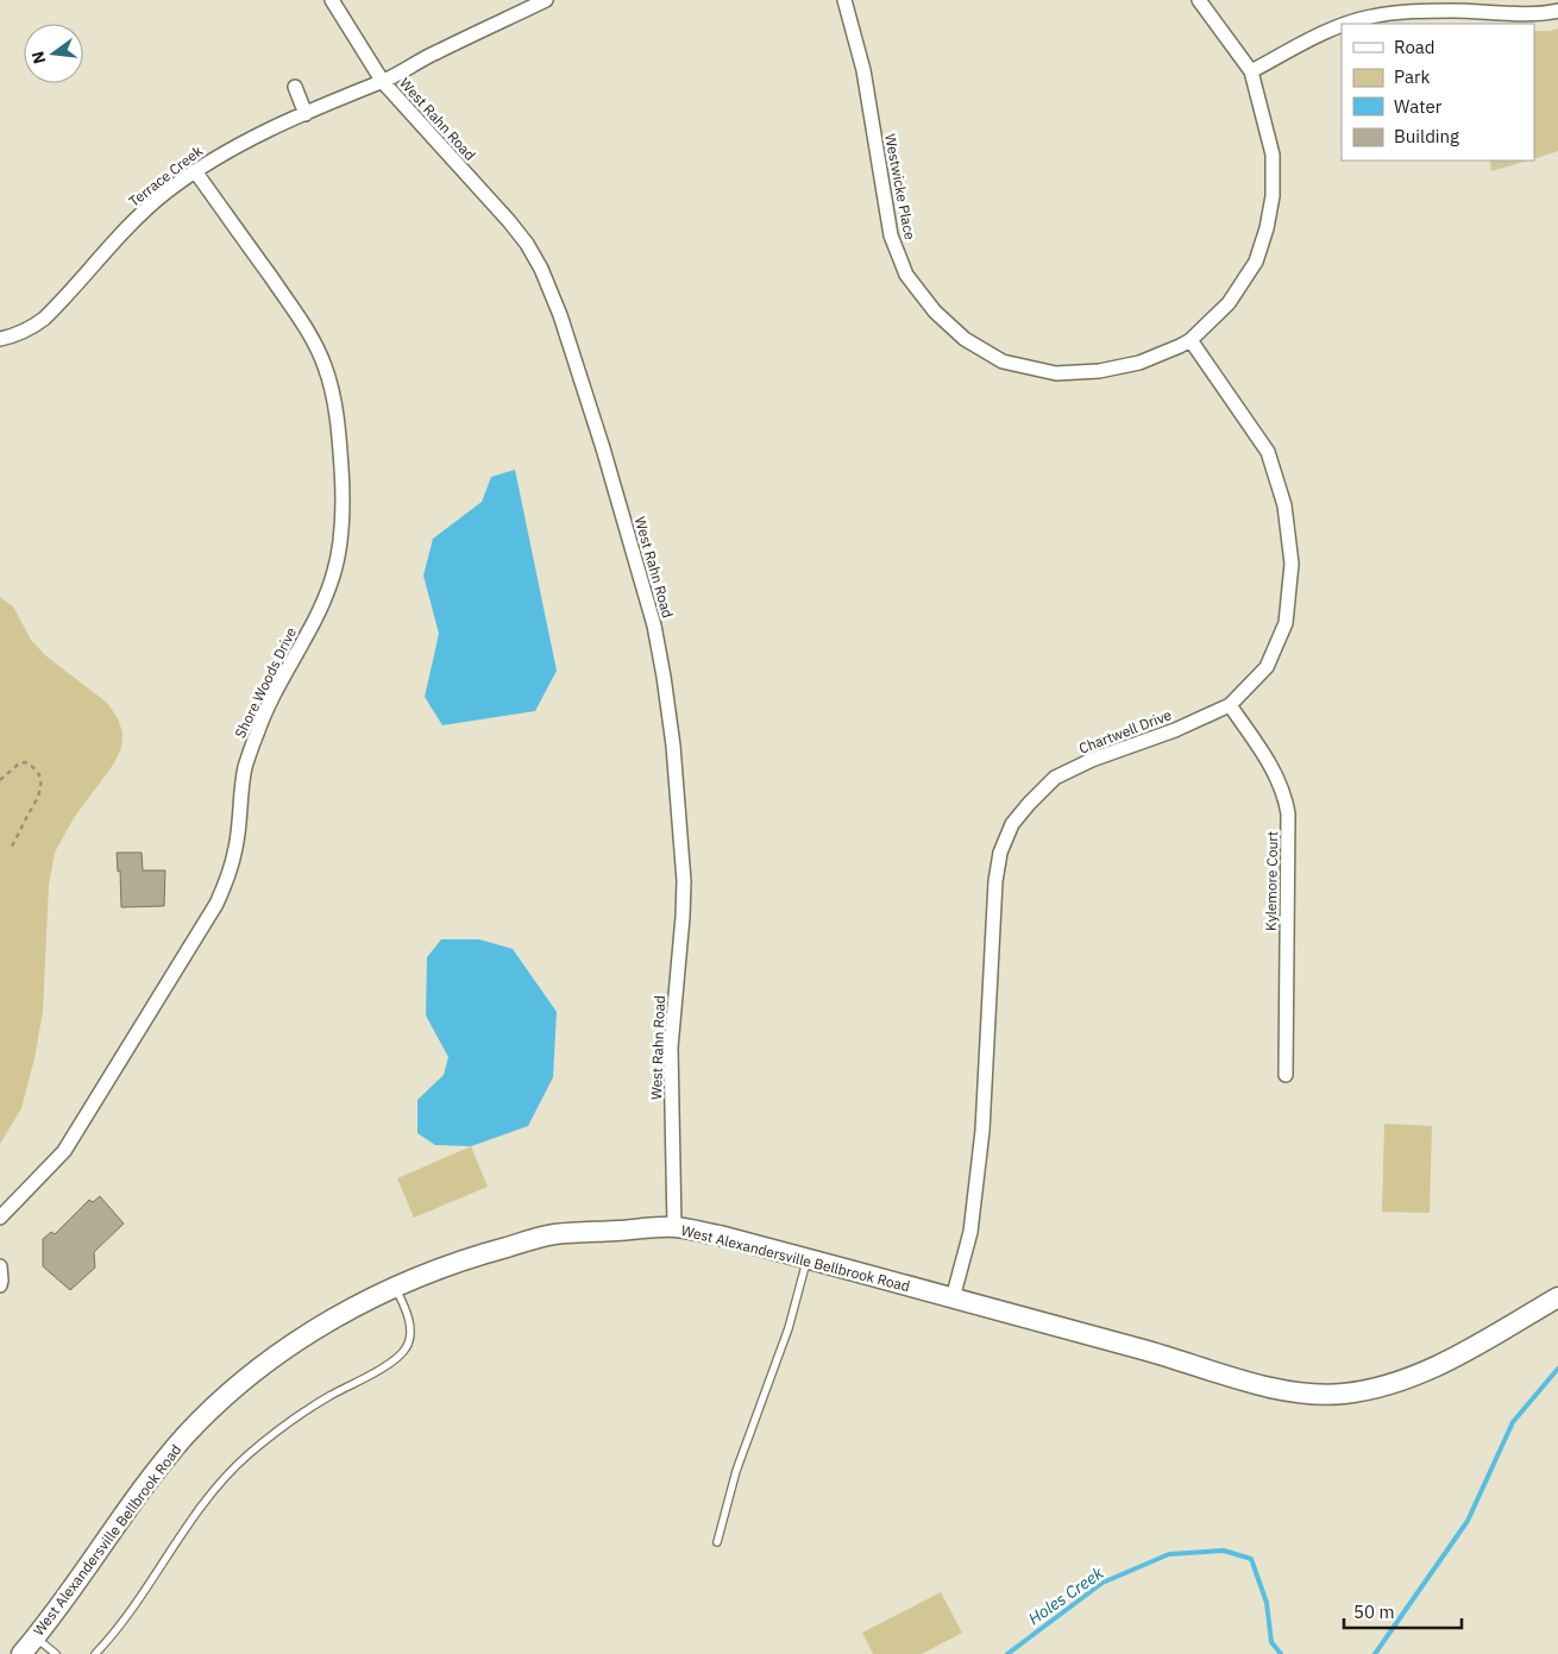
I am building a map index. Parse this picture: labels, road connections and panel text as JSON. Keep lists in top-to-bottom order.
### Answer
{
  "streets": {
    "main road": ["West Alexandersville Bellbrook Road"],
    "street": [
      "West Rahn Road",
      "Terrace Creek",
      "Westwicke Place",
      "Shore Woods Drive",
      "Chartwell Drive",
      "Kylemore Court"
    ]
  },
  "crossings": [
    ["West Rahn Road", "Terrace Creek"],
    ["West Rahn Road", "West Alexandersville Bellbrook Road"],
    ["Terrace Creek", "Shore Woods Drive"],
    ["Westwicke Place", "Chartwell Drive"],
    ["Chartwell Drive", "Kylemore Court"],
    ["Chartwell Drive", "West Alexandersville Bellbrook Road"]
  ],
  "water": ["Holes Creek"],
  "legend": [
    "Road",
    "Park",
    "Water",
    "Building"
  ],
  "scale_bar": "50 m",
  "north": "left"
}
